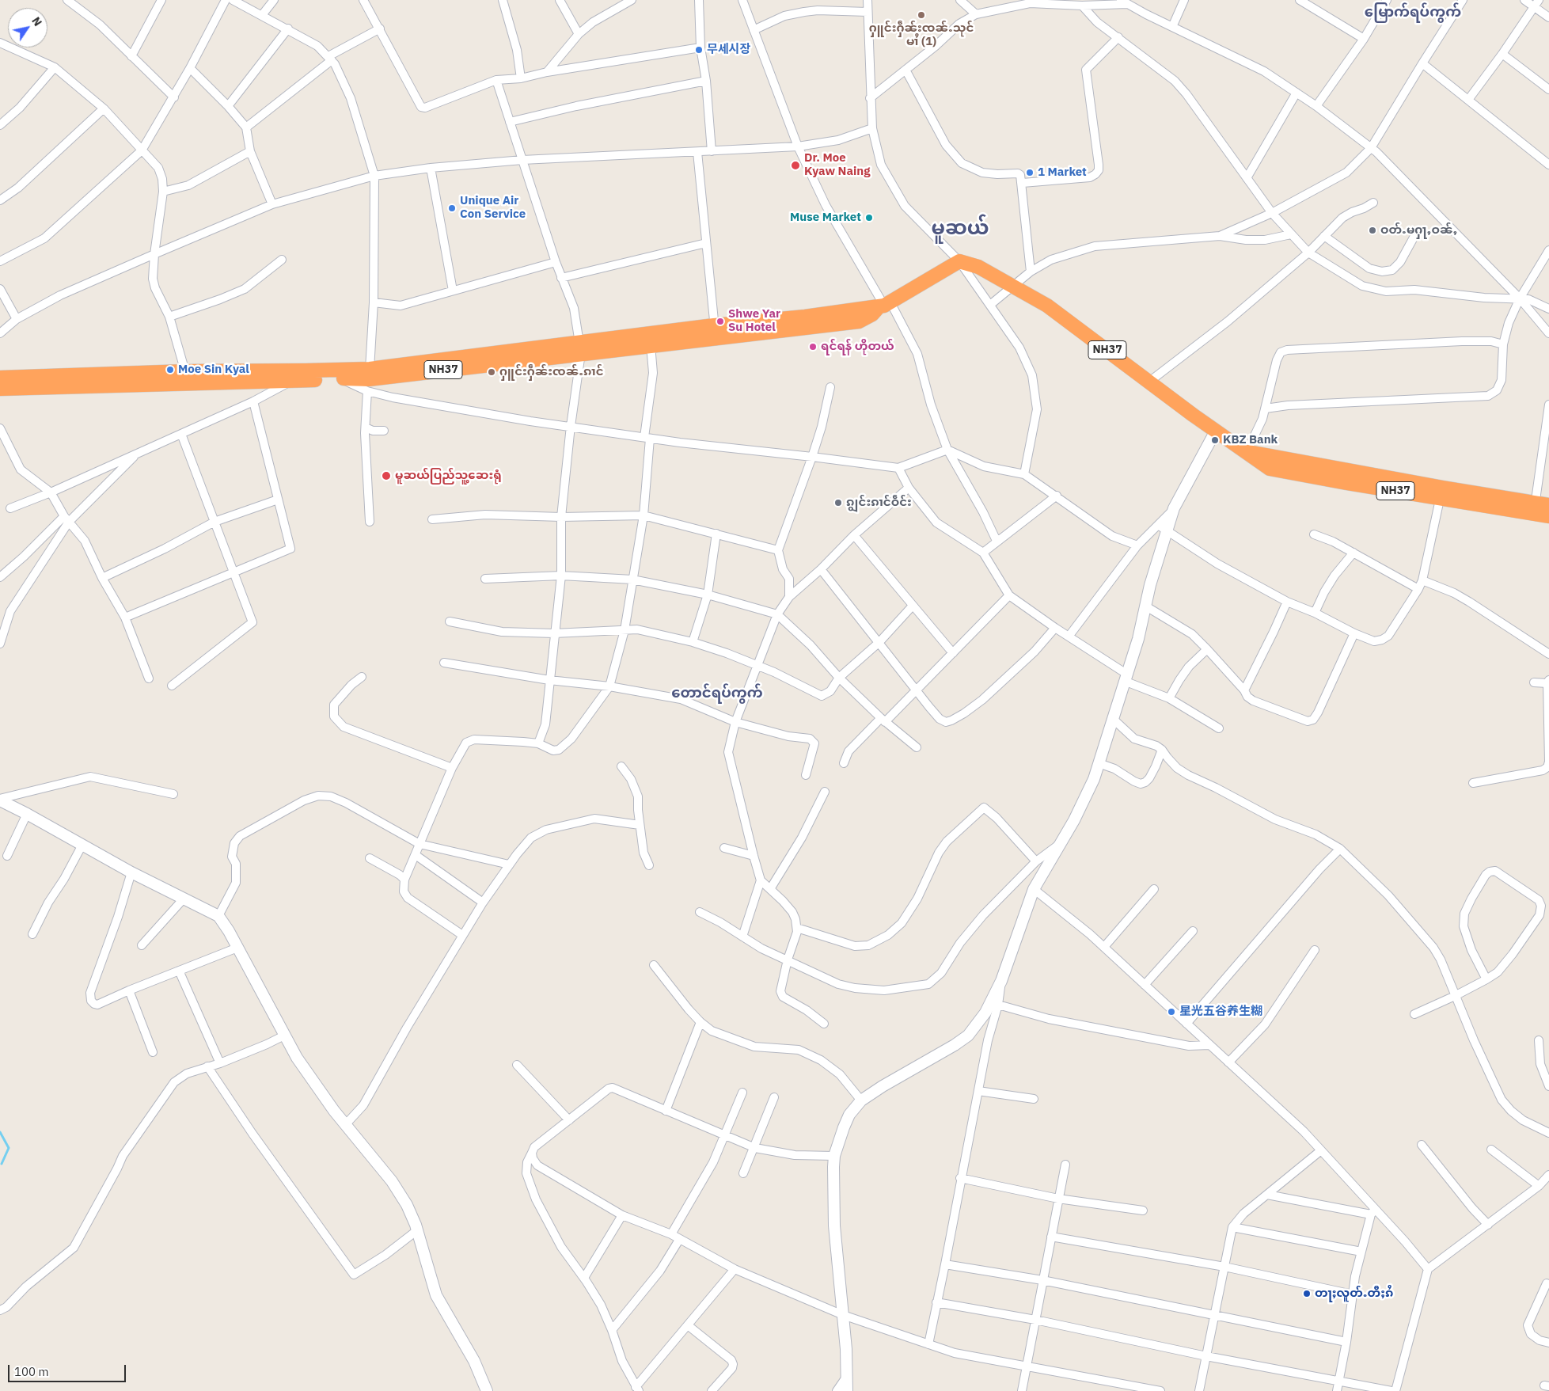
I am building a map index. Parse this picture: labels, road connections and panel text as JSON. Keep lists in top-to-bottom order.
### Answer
{
  "streets": {
    "highway": ["NH37"]
  },
  "districts": ["မြောက်ရပ်ကွက်", "မူဆယ်", "တောင်ရပ်ကွက်"],
  "places": [
    "ႁူင်းႁဵၼ်းၸၼ်ႉသုင် မၢႆ (1)",
    "무세시장",
    "Dr. Moe Kyaw Naing",
    "1 Market",
    "Unique Air Con Service",
    "Muse Market",
    "ဝတ်ႉမႁႃႇဝၼ်ႇ",
    "Shwe Yar Su Hotel",
    "ရင်ရန် ဟိုတယ်",
    "Moe Sin Kyal",
    "ႁူင်းႁဵၼ်းၸၼ်ႉၵၢင်",
    "KBZ Bank",
    "မူဆယ်ပြည်သူ့ဆေးရုံ",
    "ၵျွင်းၵၢင်ဝဵင်း",
    "星光五谷养生糊",
    "တႃႈလူတ်ႉတီႈၵႆ"
  ],
  "scale_bar": "100 m",
  "north": "top right"
}
